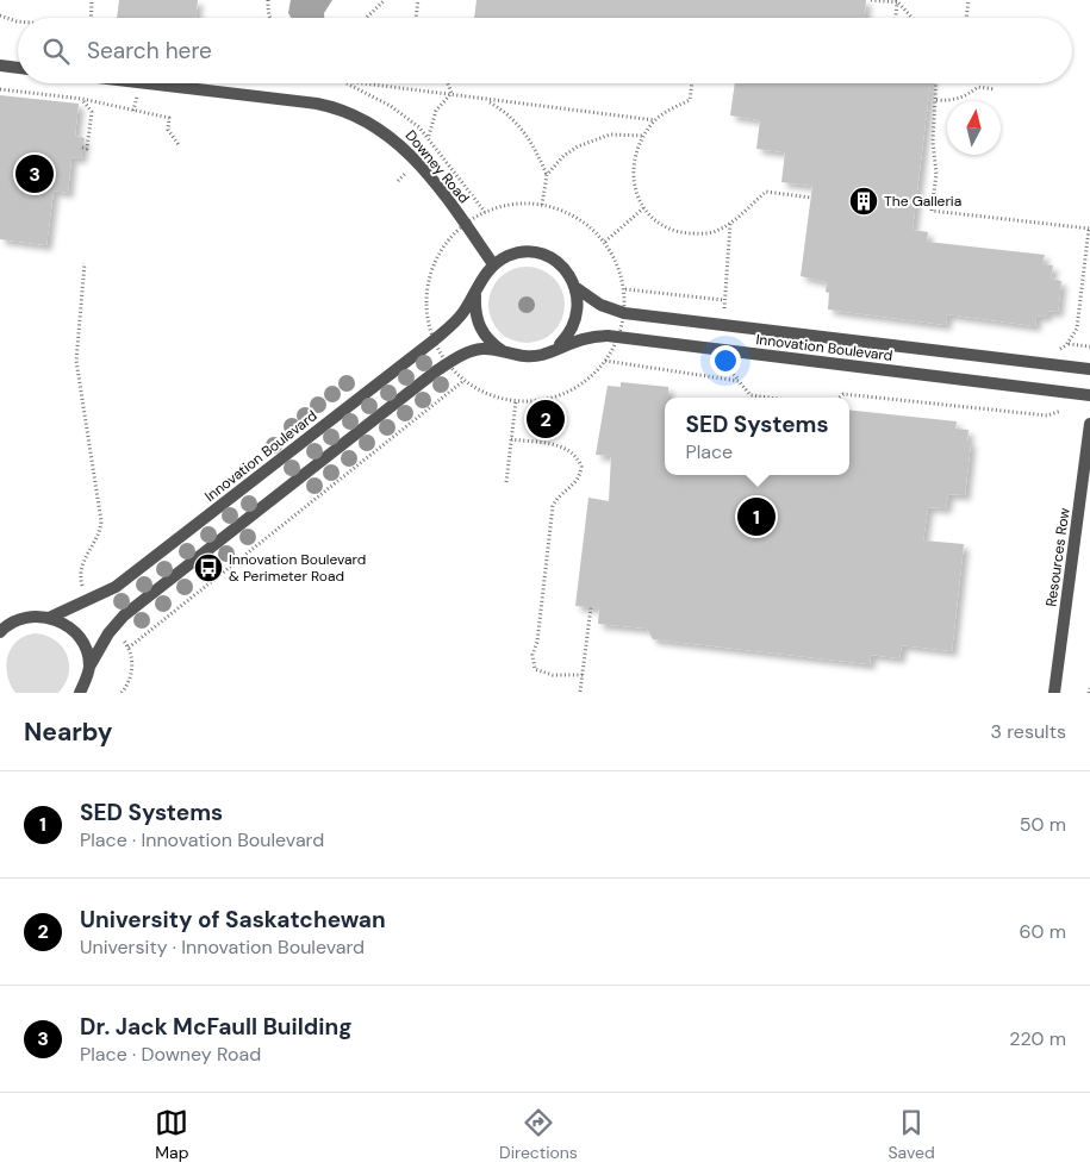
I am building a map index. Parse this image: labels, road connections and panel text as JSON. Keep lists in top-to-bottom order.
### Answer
{
  "streets": {
    "street": ["Downey Road", "Innovation Boulevard", "Resources Row"]
  },
  "crossings": [
    ["Downey Road", "Innovation Boulevard"]
  ],
  "places": {
    "building": ["The Galleria"],
    "bus stop": ["Innovation Boulevard & Perimeter Road"]
  },
  "north": "top",
  "page": {
    "search": "Search here",
    "pins": ["3", "2", "1"],
    "popup": ["SED Systems", "Place"],
    "heading": ["Nearby", "3 results"],
    "list": [
      {
        "mark": "1",
        "name": "SED Systems",
        "note": "Place · Innovation Boulevard",
        "value": "50 m"
      },
      {
        "mark": "2",
        "name": "University of Saskatchewan",
        "note": "University · Innovation Boulevard",
        "value": "60 m"
      },
      {
        "mark": "3",
        "name": "Dr. Jack McFaull Building",
        "note": "Place · Downey Road",
        "value": "220 m"
      }
    ],
    "nav": ["Map", "Directions", "Saved"]
  }
}
